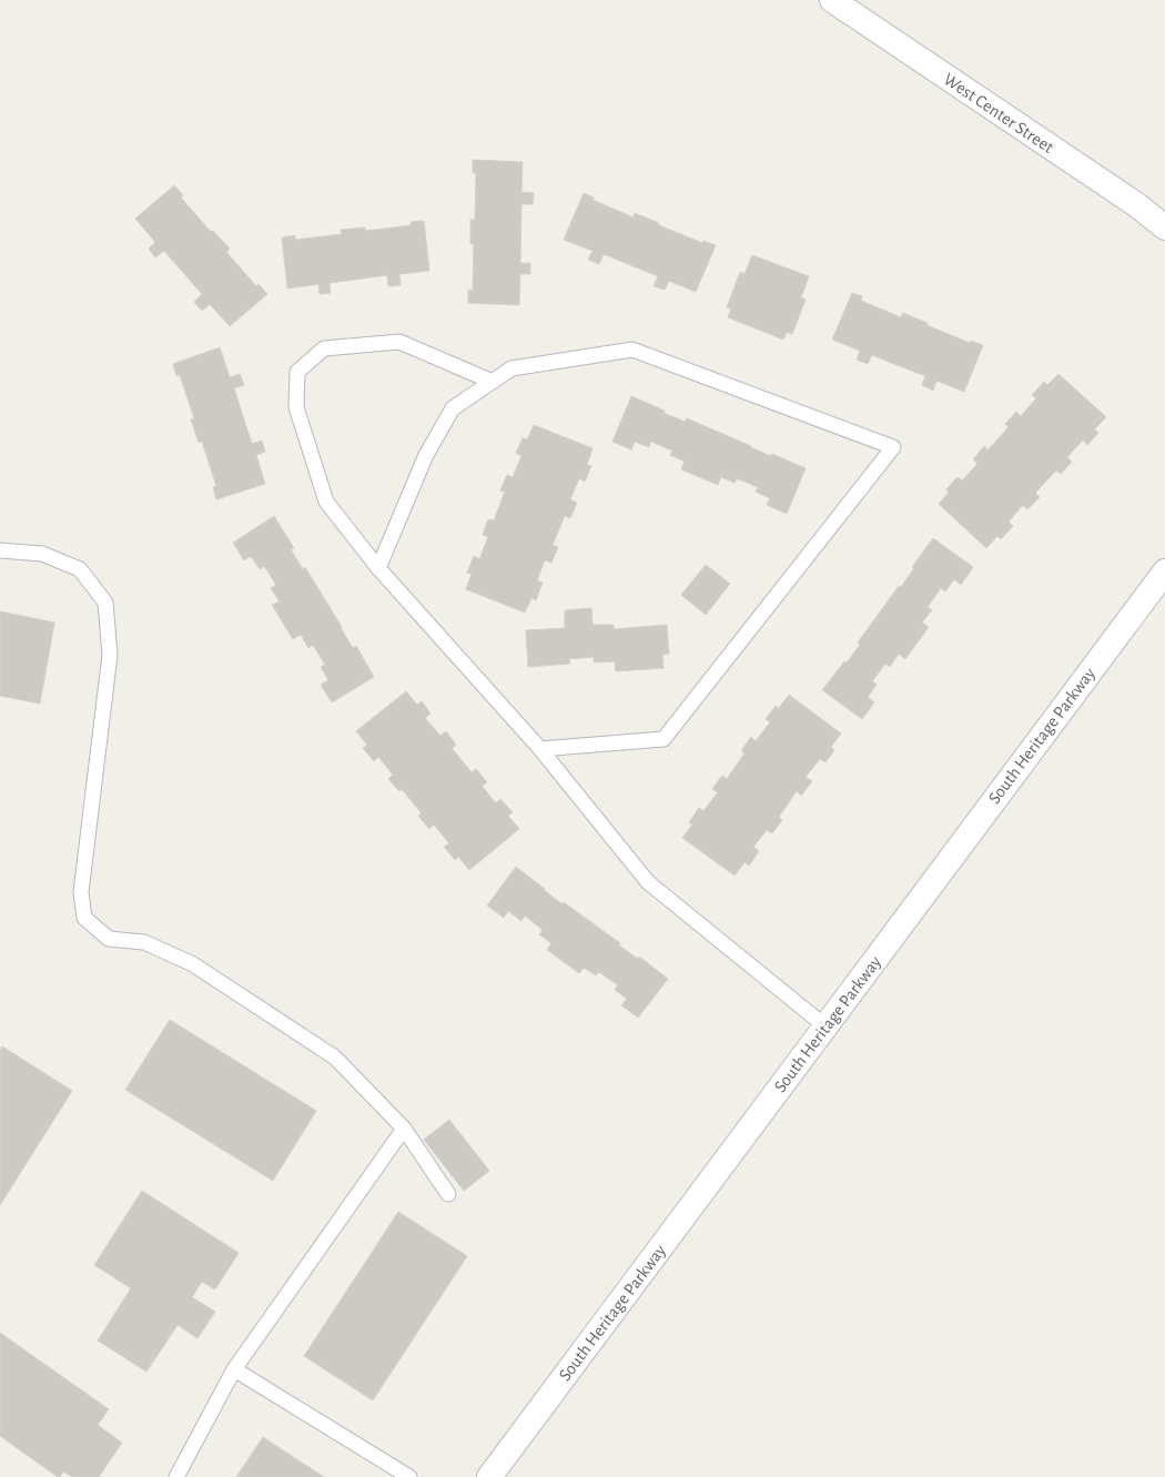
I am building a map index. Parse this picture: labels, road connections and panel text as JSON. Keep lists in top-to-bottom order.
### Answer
{
  "streets": {
    "main road": ["West Center Street", "South Heritage Parkway"]
  }
}
